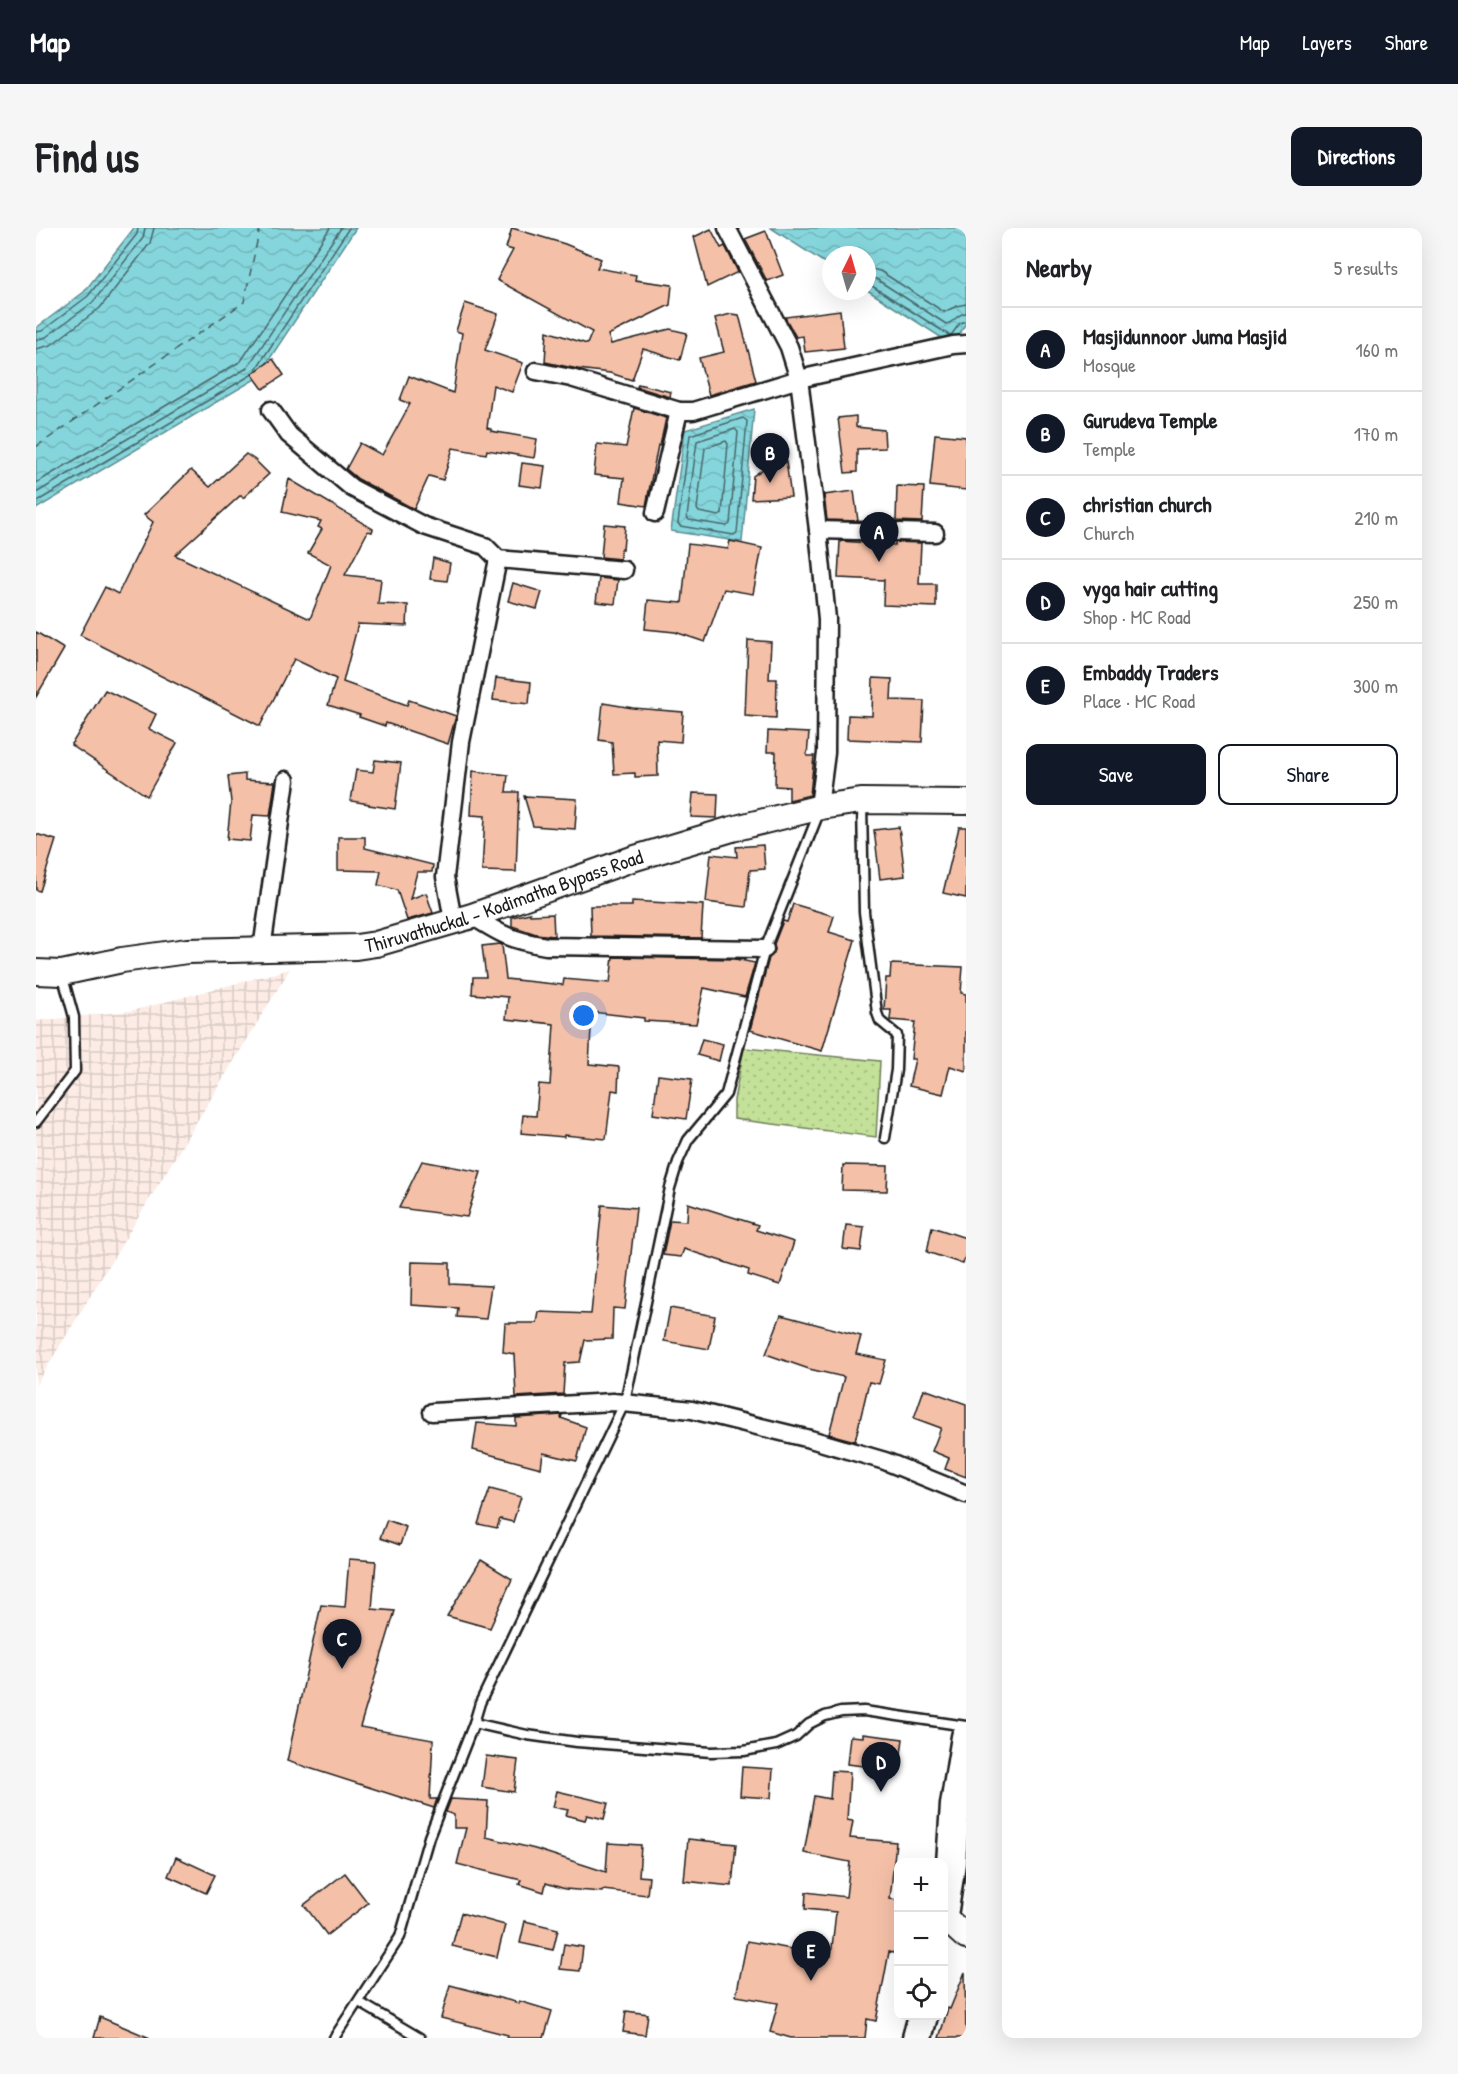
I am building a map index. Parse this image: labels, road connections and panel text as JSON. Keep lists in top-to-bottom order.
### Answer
{
  "streets": {
    "main road": ["Thiruvathuckal - Kodimatha Bypass Road"]
  },
  "north": "top",
  "page": {
    "header": "Map",
    "nav": ["Map", "Layers", "Share"],
    "buttons": [
      "Directions",
      ["Save", "Share"]
    ],
    "title": "Find us",
    "heading": ["Nearby", "5 results"],
    "list": [
      {
        "mark": "A",
        "name": "Masjidunnoor Juma Masjid",
        "note": "Mosque",
        "value": "160 m"
      },
      {
        "mark": "B",
        "name": "Gurudeva Temple",
        "note": "Temple",
        "value": "170 m"
      },
      {
        "mark": "C",
        "name": "christian church",
        "note": "Church",
        "value": "210 m"
      },
      {
        "mark": "D",
        "name": "vyga hair cutting",
        "note": "Shop · MC Road",
        "value": "250 m"
      },
      {
        "mark": "E",
        "name": "Embaddy Traders",
        "note": "Place · MC Road",
        "value": "300 m"
      }
    ],
    "pins": [
      "B",
      "A",
      "C",
      "D",
      "E"
    ],
    "map_buttons": ["+", "−"]
  }
}
